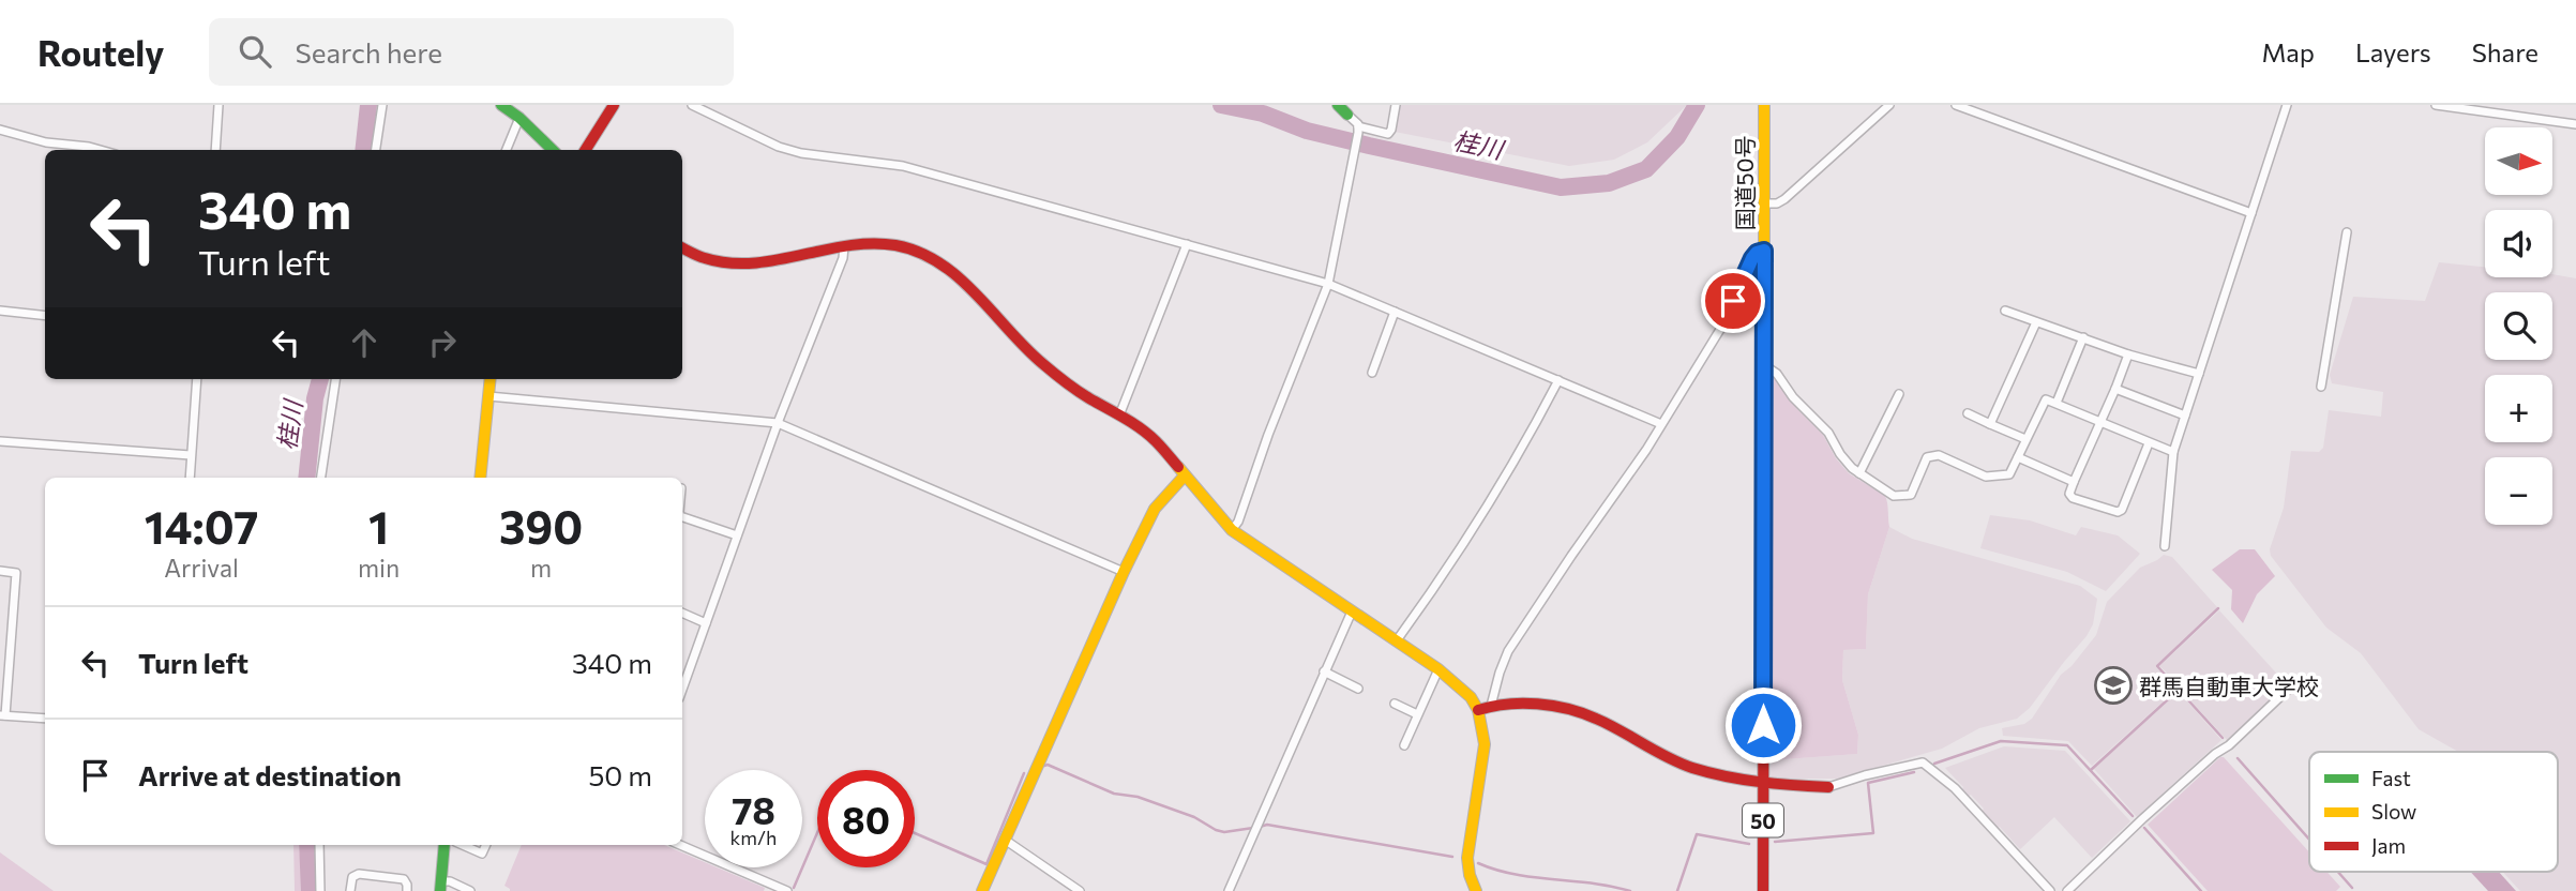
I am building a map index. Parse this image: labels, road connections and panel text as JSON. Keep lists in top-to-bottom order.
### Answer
{
  "streets": {
    "main road": ["国道50号", "50"]
  },
  "water": ["桂川"],
  "places": {
    "school or university": ["群馬自動車大学校"]
  },
  "legend": ["Fast", "Slow", "Jam"],
  "north": "right",
  "page": {
    "header": "Routely",
    "search": "Search here",
    "nav": ["Map", "Layers", "Share"],
    "map_buttons": ["+", "−"],
    "turn": ["340 m", "Turn left"],
    "eta": [
      "14:07",
      "Arrival",
      "1",
      "min",
      "390",
      "m"
    ],
    "list": [
      {
        "name": "Turn left",
        "value": "340 m"
      },
      {
        "name": "Arrive at destination",
        "value": "50 m"
      }
    ],
    "speed": "78 km/h",
    "limit": "80"
  }
}
